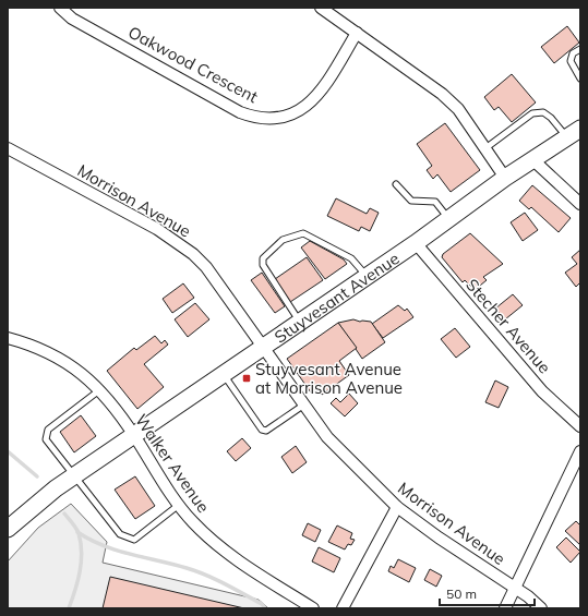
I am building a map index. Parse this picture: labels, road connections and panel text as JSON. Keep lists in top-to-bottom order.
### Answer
{
  "streets": {
    "main road": ["Stuyvesant Avenue"],
    "street": [
      "Oakwood Crescent",
      "Morrison Avenue",
      "Stecher Avenue",
      "Walker Avenue"
    ]
  },
  "crossings": [
    ["Morrison Avenue", "Stuyvesant Avenue"],
    ["Stuyvesant Avenue", "Stecher Avenue"],
    ["Stuyvesant Avenue", "Walker Avenue"]
  ],
  "places": {
    "transit": ["Stuyvesant Avenue at Morrison Avenue"]
  },
  "scale_bar": "50 m"
}
